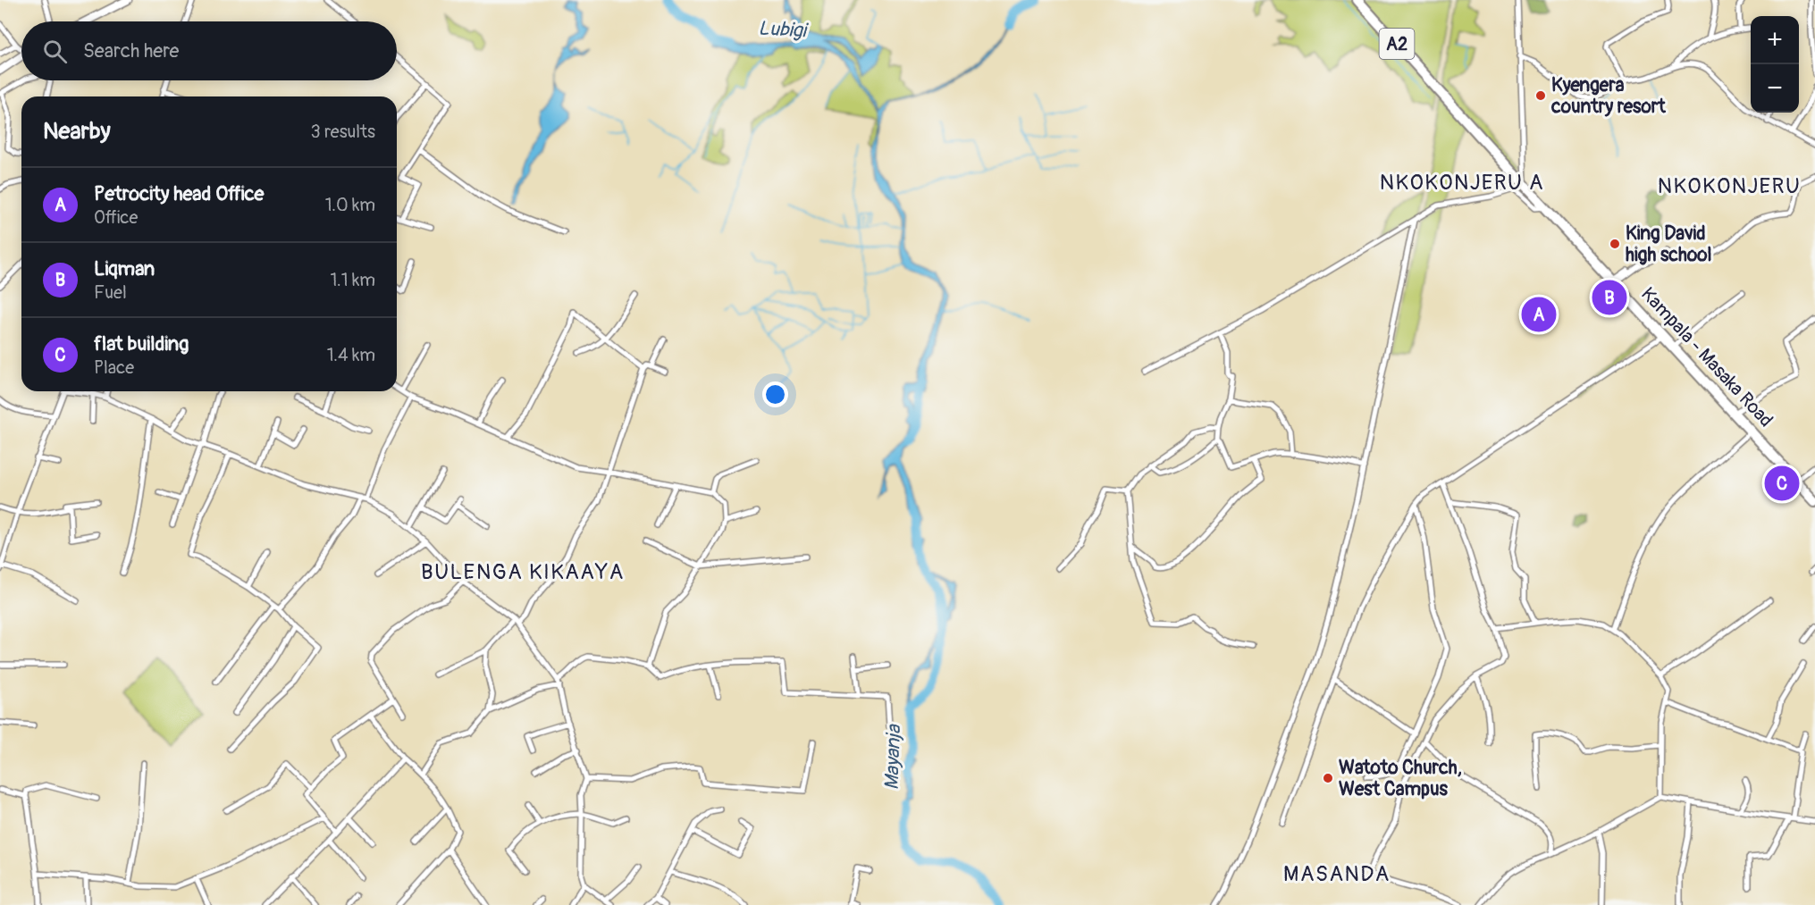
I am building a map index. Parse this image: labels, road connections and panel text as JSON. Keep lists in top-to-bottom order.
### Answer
{
  "streets": {
    "highway": ["A2", "Kampala - Masaka Road"]
  },
  "districts": [
    "NKOKONJERU A",
    "NKOKONJERU",
    "BULENGA KIKAAYA",
    "MASANDA"
  ],
  "water": ["Lubigi", "Mayanja"],
  "places": ["Kyengera country resort", "King David high school", "Watoto Church, West Campus"],
  "page": {
    "map_buttons": ["+", "−"],
    "search": "Search here",
    "heading": ["Nearby", "3 results"],
    "list": [
      {
        "mark": "A",
        "name": "Petrocity head Office",
        "note": "Office",
        "value": "1.0 km"
      },
      {
        "mark": "B",
        "name": "Liqman",
        "note": "Fuel",
        "value": "1.1 km"
      },
      {
        "mark": "C",
        "name": "flat building",
        "note": "Place",
        "value": "1.4 km"
      }
    ],
    "pins": ["B", "A", "C"]
  }
}
